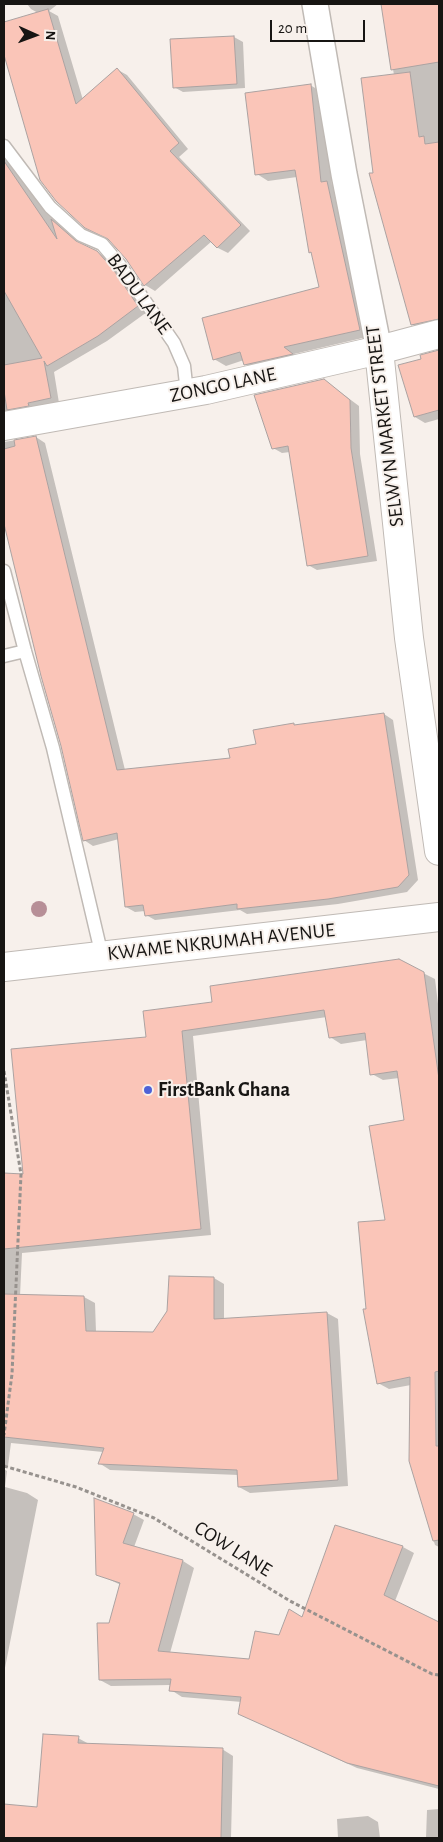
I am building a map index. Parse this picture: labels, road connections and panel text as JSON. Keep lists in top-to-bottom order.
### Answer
{
  "streets": {
    "main road": ["ZONGO LANE", "SELWYN MARKET STREET", "KWAME NKRUMAH AVENUE"],
    "lane": ["BADU LANE"],
    "path": ["COW LANE"]
  },
  "crossings": [
    ["BADU LANE", "ZONGO LANE"],
    ["ZONGO LANE", "SELWYN MARKET STREET"]
  ],
  "places": ["FirstBank Ghana"],
  "scale_bar": "20 m",
  "north": "right"
}
